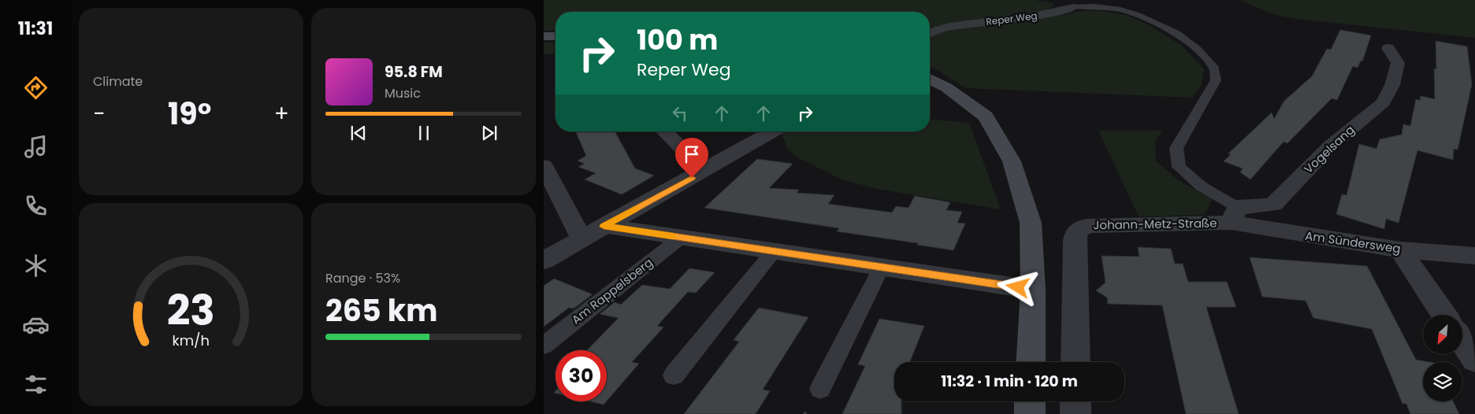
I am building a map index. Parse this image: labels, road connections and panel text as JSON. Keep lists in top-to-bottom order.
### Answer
{
  "streets": {
    "street": [
      "Reper Weg",
      "Vogelsang",
      "Johann-Metz-Straße",
      "Am Sündersweg"
    ],
    "lane": ["Am Rappelsberg"]
  },
  "crossings": [
    ["Reper Weg", "Am Sündersweg"],
    ["Vogelsang", "Johann-Metz-Straße"],
    ["Vogelsang", "Am Sündersweg"],
    ["Johann-Metz-Straße", "Am Sündersweg"]
  ],
  "north": "bottom left",
  "page": {
    "tabs": "11:31",
    "tile": [
      "Climate",
      ["Range · 53%", "265 km"]
    ],
    "turn": ["100 m", "Reper Weg"],
    "song": ["95.8 FM", "Music"],
    "heat": ["−", "19°", "+"],
    "limit": "30",
    "trip": "11:32 · 1 min · 120 m",
    "gauge": ["23", "km/h"]
  }
}
